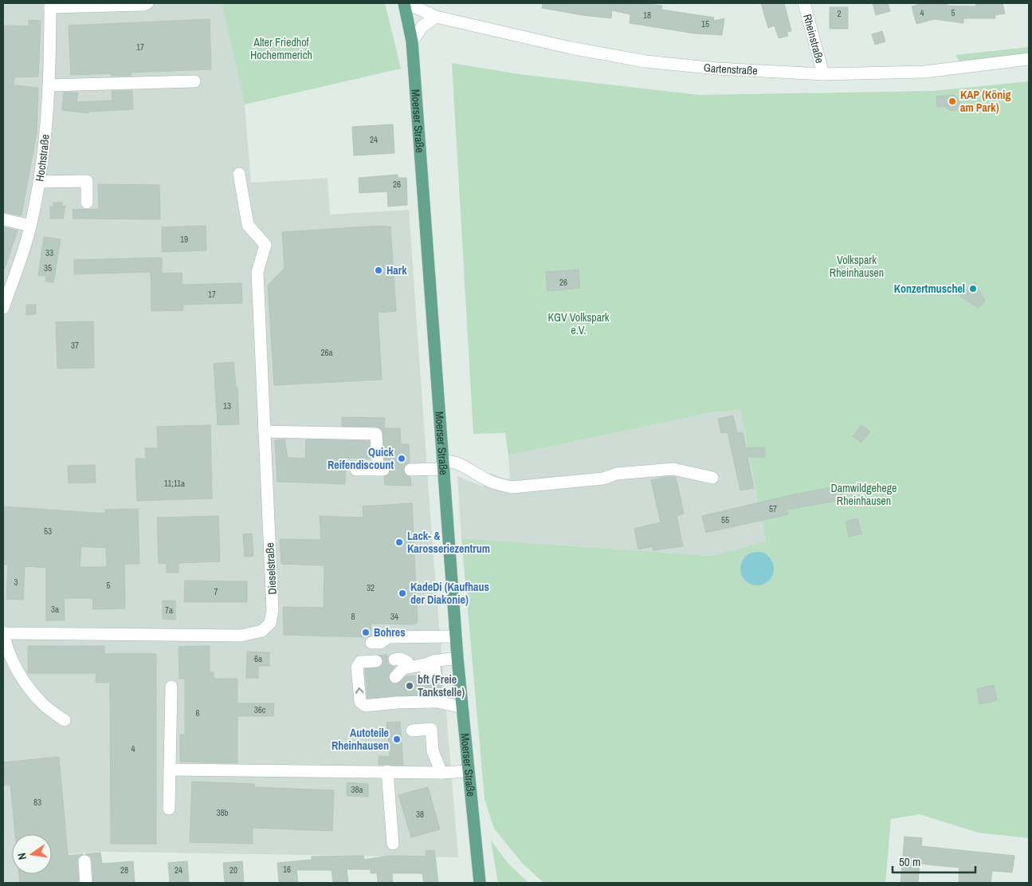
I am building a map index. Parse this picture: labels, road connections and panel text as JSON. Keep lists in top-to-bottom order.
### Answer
{
  "streets": {
    "main road": ["Moerser Straße"],
    "street": [
      "Rheinstraße",
      "Gartenstraße",
      "Hochstraße",
      "Dieselstraße"
    ]
  },
  "crossings": [
    ["Rheinstraße", "Gartenstraße"]
  ],
  "parks": [
    "Alter Friedhof Hochemmerich",
    "Volkspark Rheinhausen",
    "KGV Volkspark e.V.",
    "Damwildgehege Rheinhausen"
  ],
  "places": [
    "KAP (König am Park)",
    "Hark",
    "Konzertmuschel",
    "Quick Reifendiscount",
    "Lack- & Karosseriezentrum",
    "KadeDi (Kaufhaus der Diakonie)",
    "Bohres",
    "bft (Freie Tankstelle)",
    "Autoteile Rheinhausen"
  ],
  "house_numbers": [
    "4",
    "5",
    "2",
    "18",
    "15",
    "17",
    "24",
    "26",
    "19",
    "33",
    "35",
    "26",
    "17",
    "37",
    "26a",
    "13",
    "11;11a",
    "57",
    "55",
    "53",
    "3",
    "5",
    "32",
    "7",
    "3a",
    "7a",
    "8",
    "34",
    "6a",
    "36c",
    "6",
    "4",
    "38a",
    "83",
    "38b",
    "38",
    "16",
    "28",
    "24",
    "20"
  ],
  "scale_bar": "50 m",
  "north": "left"
}
